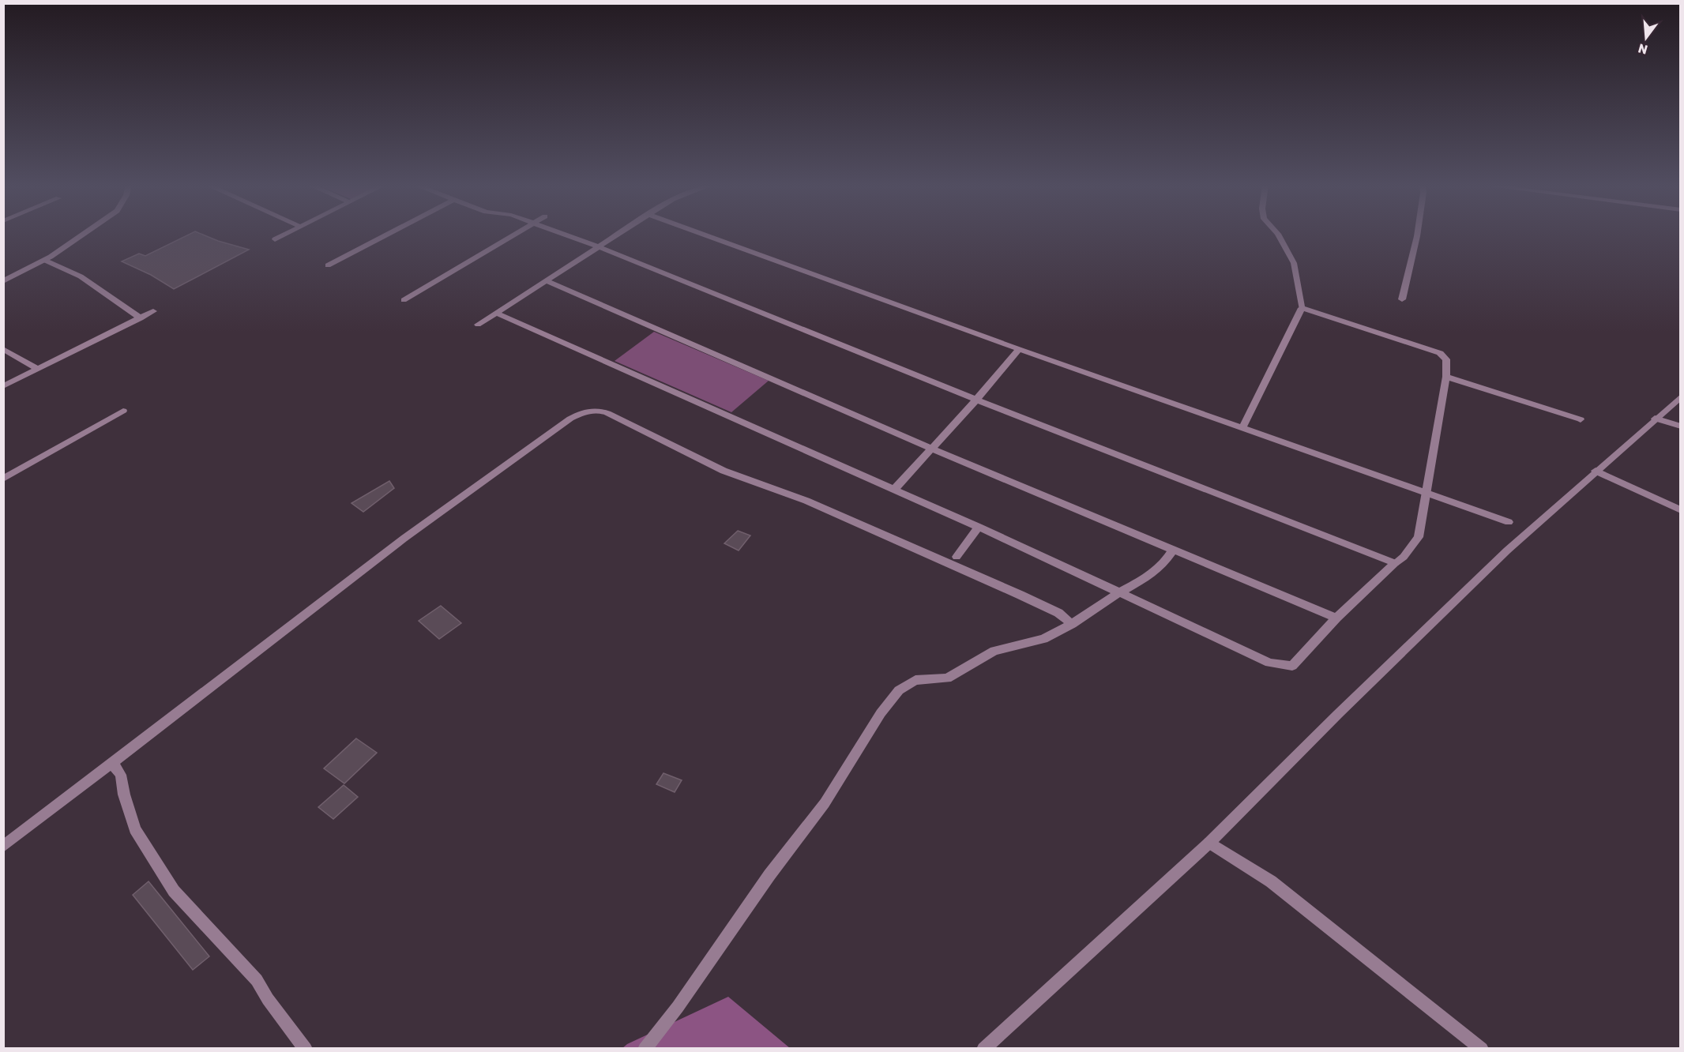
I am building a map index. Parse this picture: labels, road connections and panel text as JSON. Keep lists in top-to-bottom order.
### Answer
{
  "north": "bottom"
}
